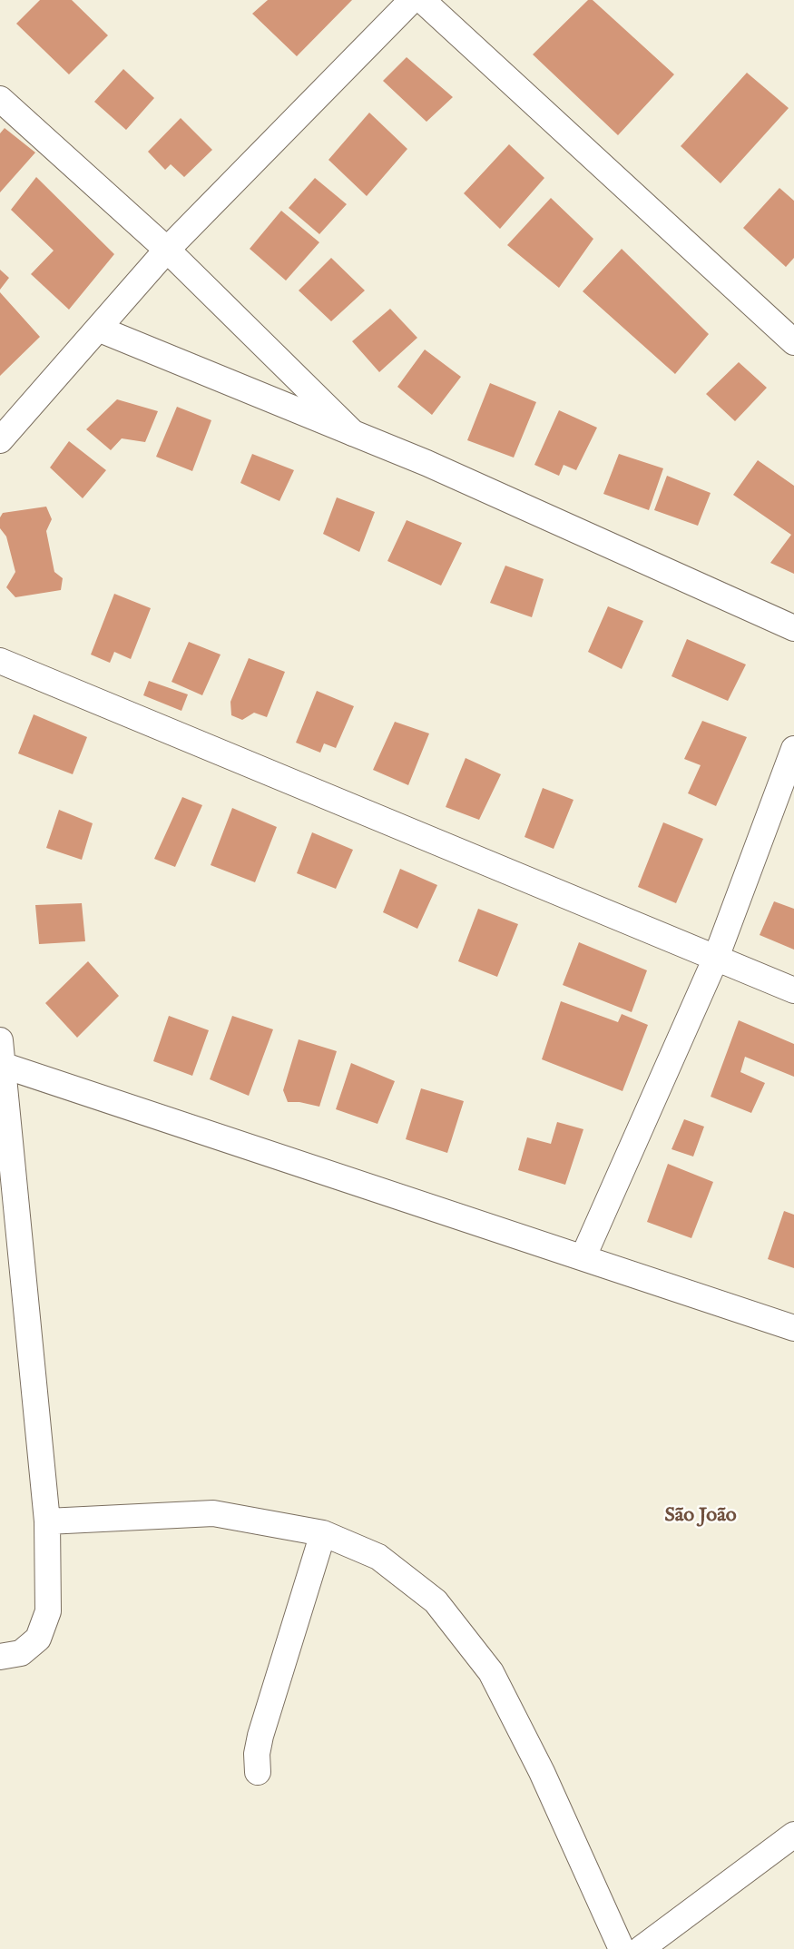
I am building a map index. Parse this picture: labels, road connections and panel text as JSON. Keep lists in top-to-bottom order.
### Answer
{
  "districts": ["São João"]
}
